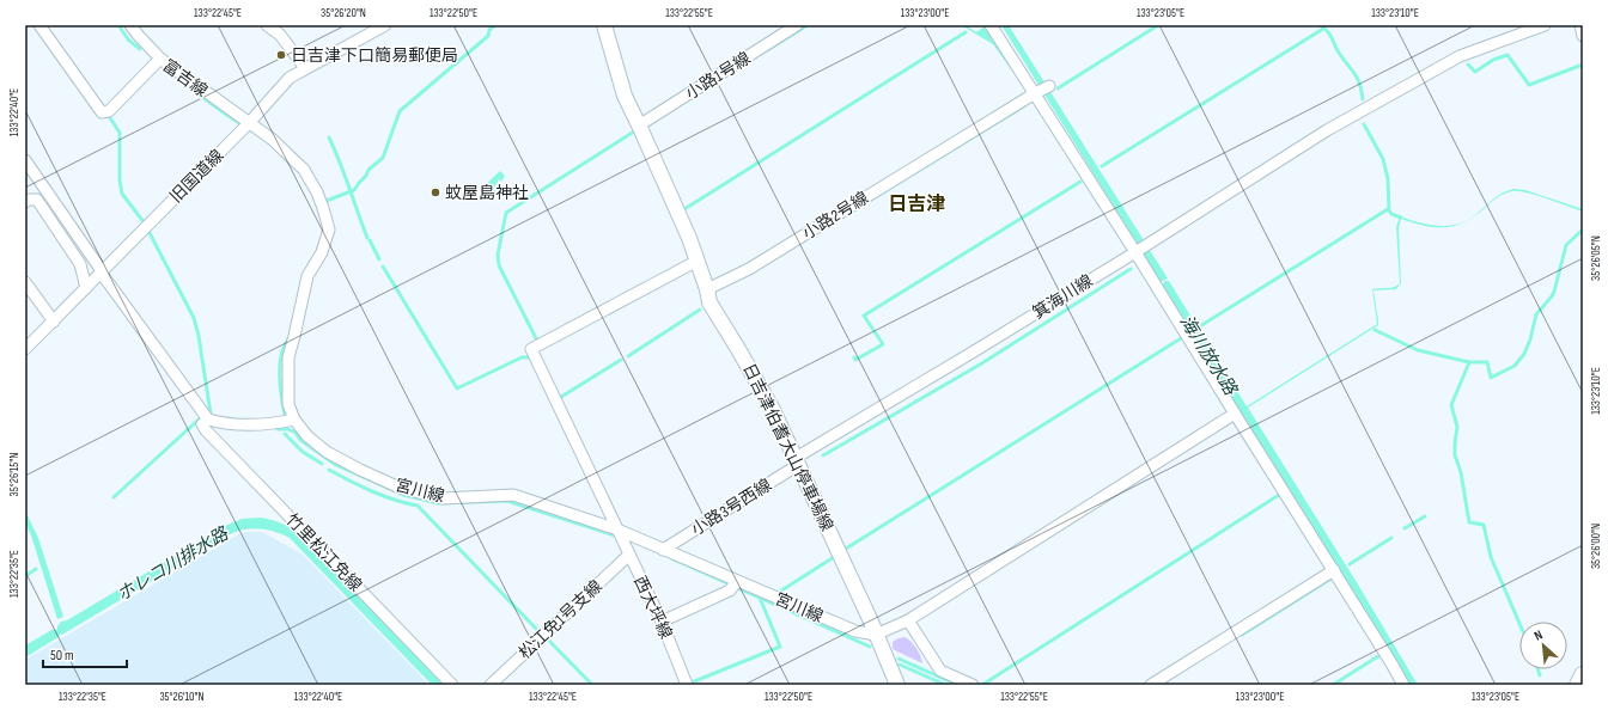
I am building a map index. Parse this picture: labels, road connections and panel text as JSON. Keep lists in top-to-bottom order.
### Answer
{
  "streets": {
    "main road": ["日吉津伯耆大山停車場線"],
    "street": [
      "小路1号線",
      "富吉線",
      "旧国道線",
      "小路2号線",
      "箕海川線",
      "宮川線",
      "小路3号西線",
      "竹里松江免線",
      "西大坪線",
      "松江免1号支線"
    ]
  },
  "crossings": [
    ["小路1号線", "日吉津伯耆大山停車場線"],
    ["富吉線", "旧国道線"],
    ["富吉線", "宮川線"],
    ["旧国道線", "宮川線"],
    ["小路2号線", "日吉津伯耆大山停車場線"],
    ["箕海川線", "日吉津伯耆大山停車場線"],
    ["箕海川線", "小路3号西線"],
    ["日吉津伯耆大山停車場線", "宮川線"],
    ["日吉津伯耆大山停車場線", "小路3号西線"],
    ["日吉津伯耆大山停車場線", "西大坪線"],
    ["宮川線", "小路3号西線"],
    ["宮川線", "西大坪線"],
    ["西大坪線", "松江免1号支線"]
  ],
  "districts": ["日吉津"],
  "water": ["海川放水路", "ホレコ川排水路"],
  "places": ["日吉津下口簡易郵便局", "蚊屋島神社"],
  "scale_bar": "50 m",
  "north": "top left",
  "coordinates": [
    "133°22'45\"E",
    "35°26'20\"N",
    "133°22'50\"E",
    "133°22'55\"E",
    "133°23'00\"E",
    "133°23'05\"E",
    "133°23'10\"E",
    "133°22'40\"E",
    "35°26'05\"N",
    "35°26'15\"N",
    "35°26'00\"N",
    "133°22'35\"E",
    "35°26'10\"N"
  ]
}
